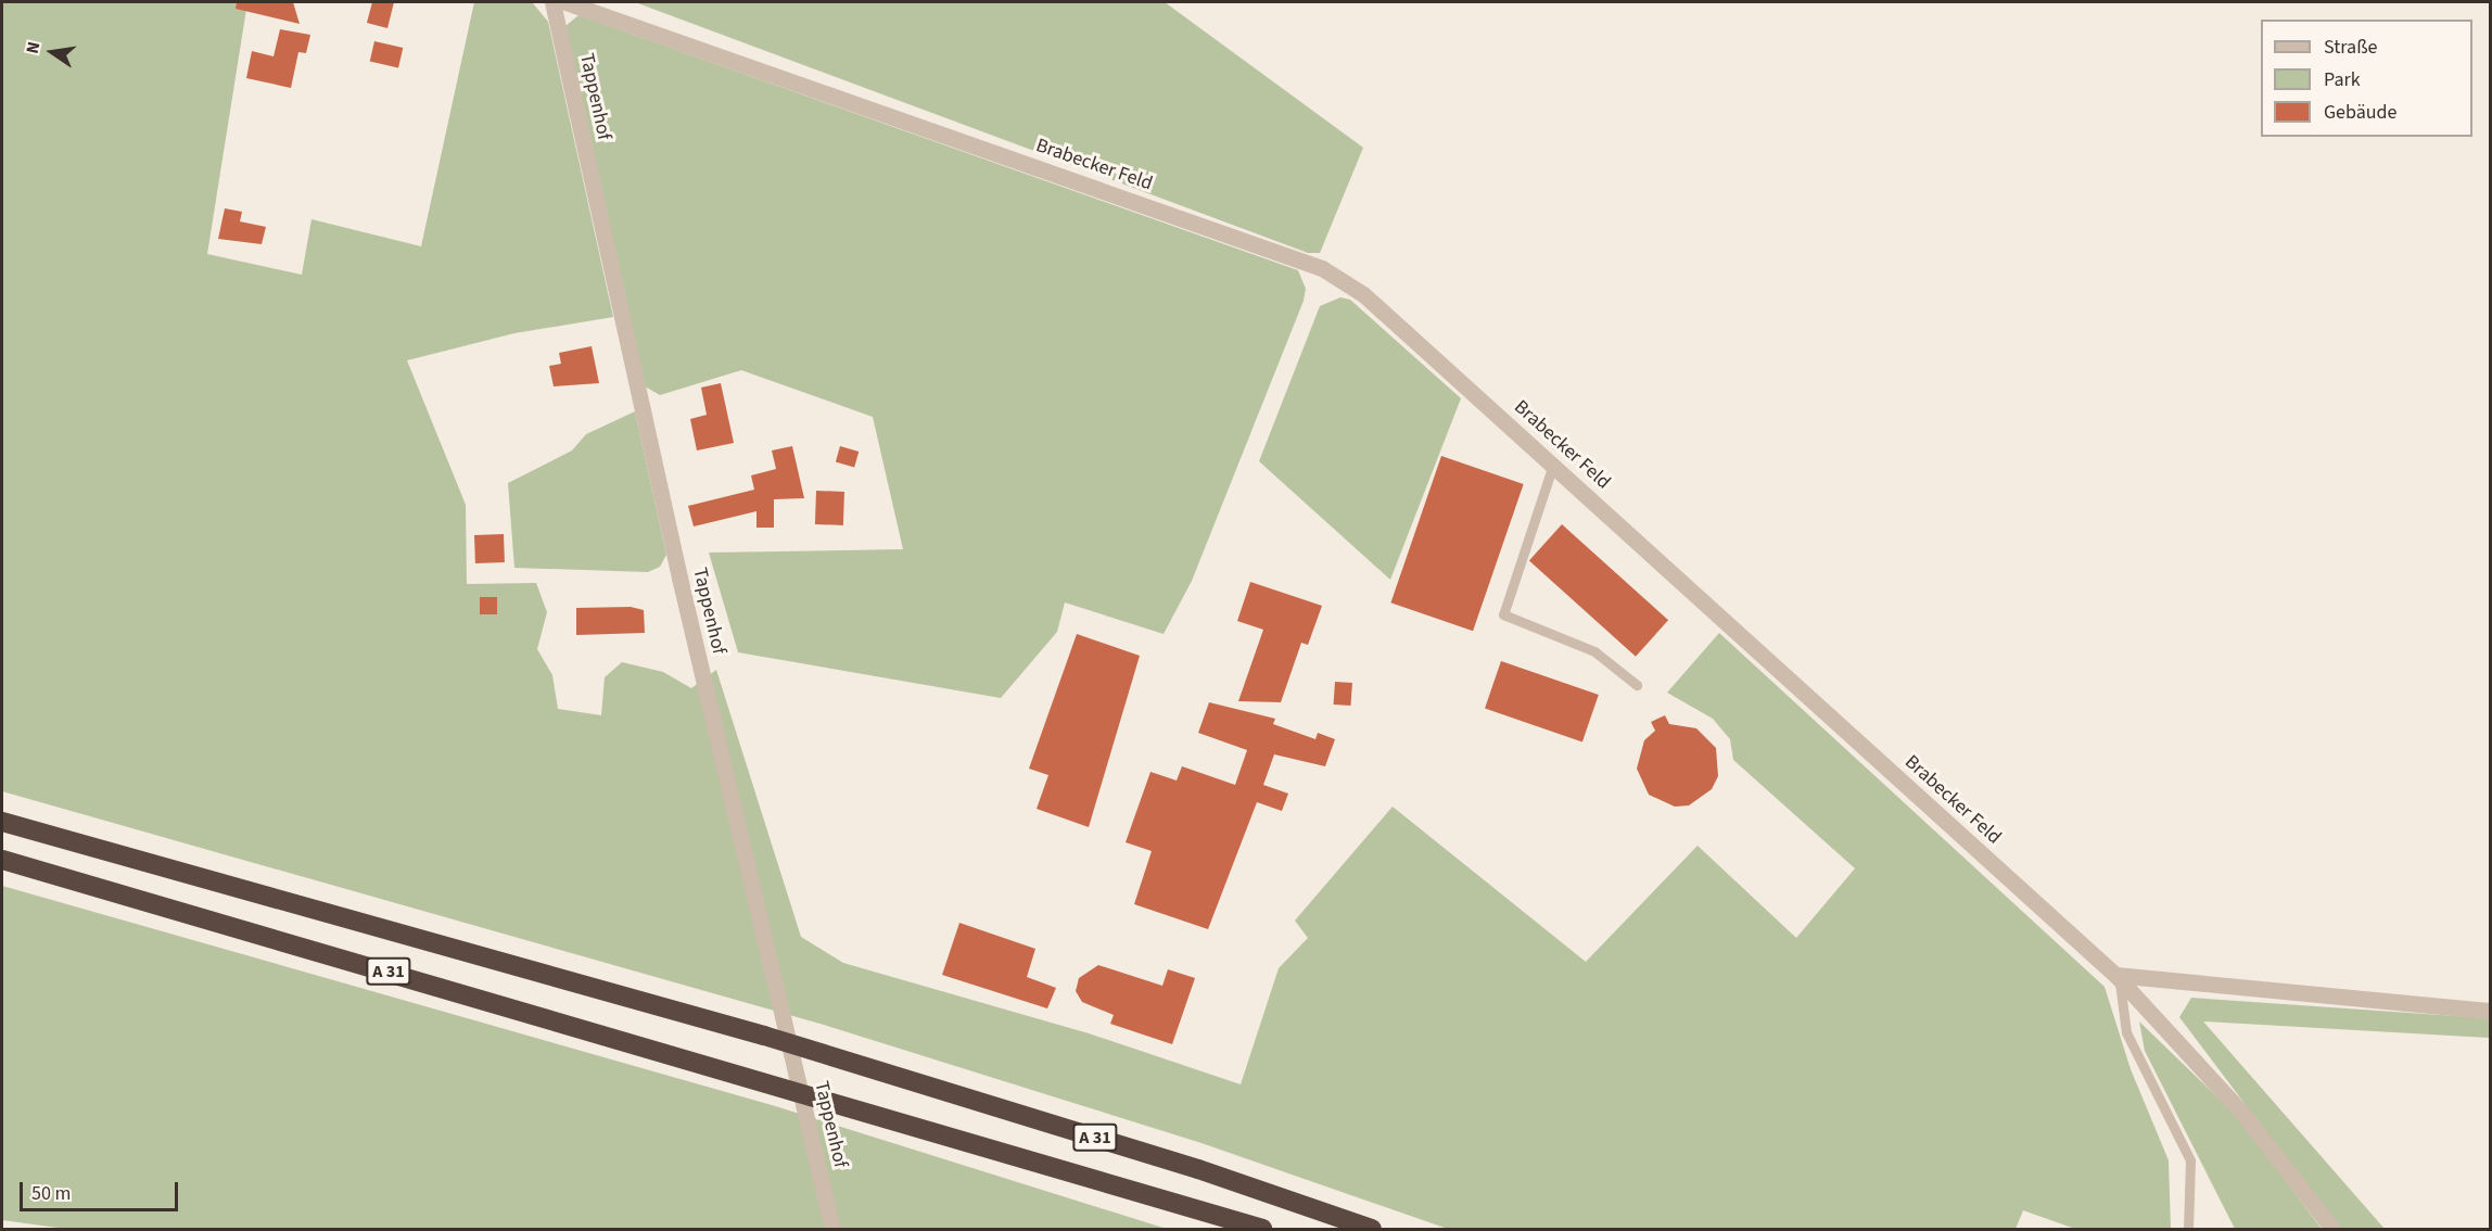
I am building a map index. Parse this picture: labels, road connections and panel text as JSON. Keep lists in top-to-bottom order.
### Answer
{
  "streets": {
    "highway": ["A 31"],
    "street": ["Tappenhof", "Brabecker Feld"]
  },
  "legend": ["Straße", "Park", "Gebäude"],
  "scale_bar": "50 m",
  "north": "left"
}
